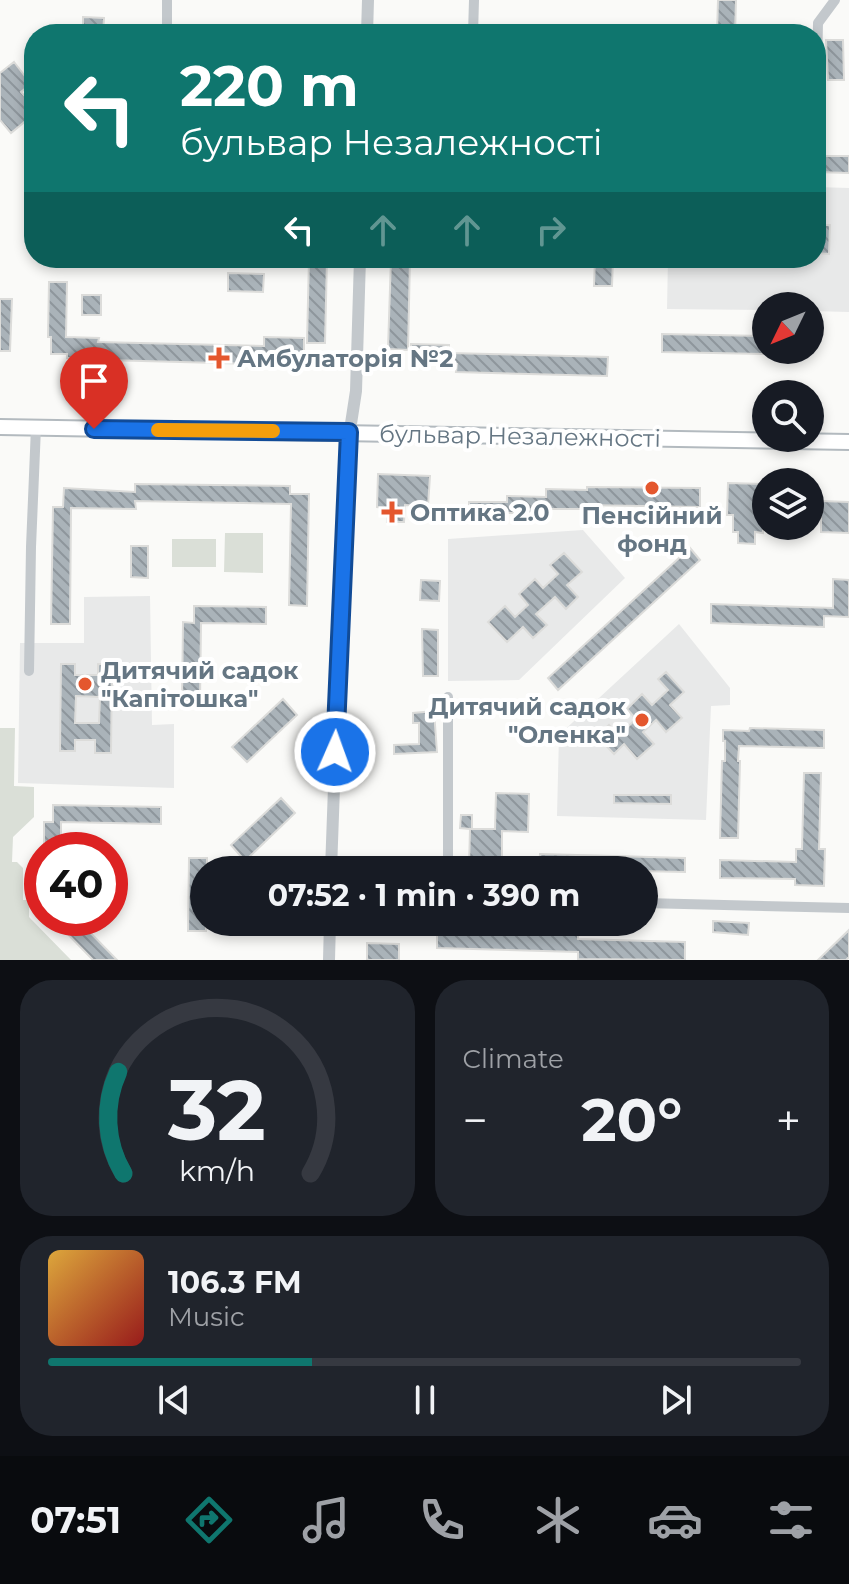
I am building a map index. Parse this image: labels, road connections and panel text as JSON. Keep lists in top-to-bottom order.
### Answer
{
  "streets": {
    "main road": ["бульвар Незалежності"]
  },
  "places": {
    "health": ["Амбулаторія №2", "Оптика 2.0"],
    "other": ["Пенсійний фонд", "Дитячий садок \"Капітошка\"", "Дитячий садок \"Оленка\""]
  },
  "north": "bottom left",
  "page": {
    "turn": ["220 m", "бульвар Незалежності"],
    "limit": "40",
    "trip": "07:52 · 1 min · 390 m",
    "tile": "Climate",
    "heat": ["−", "20°", "+"],
    "song": ["106.3 FM", "Music"],
    "tabs": "07:51",
    "gauge": ["32", "km/h"]
  }
}
